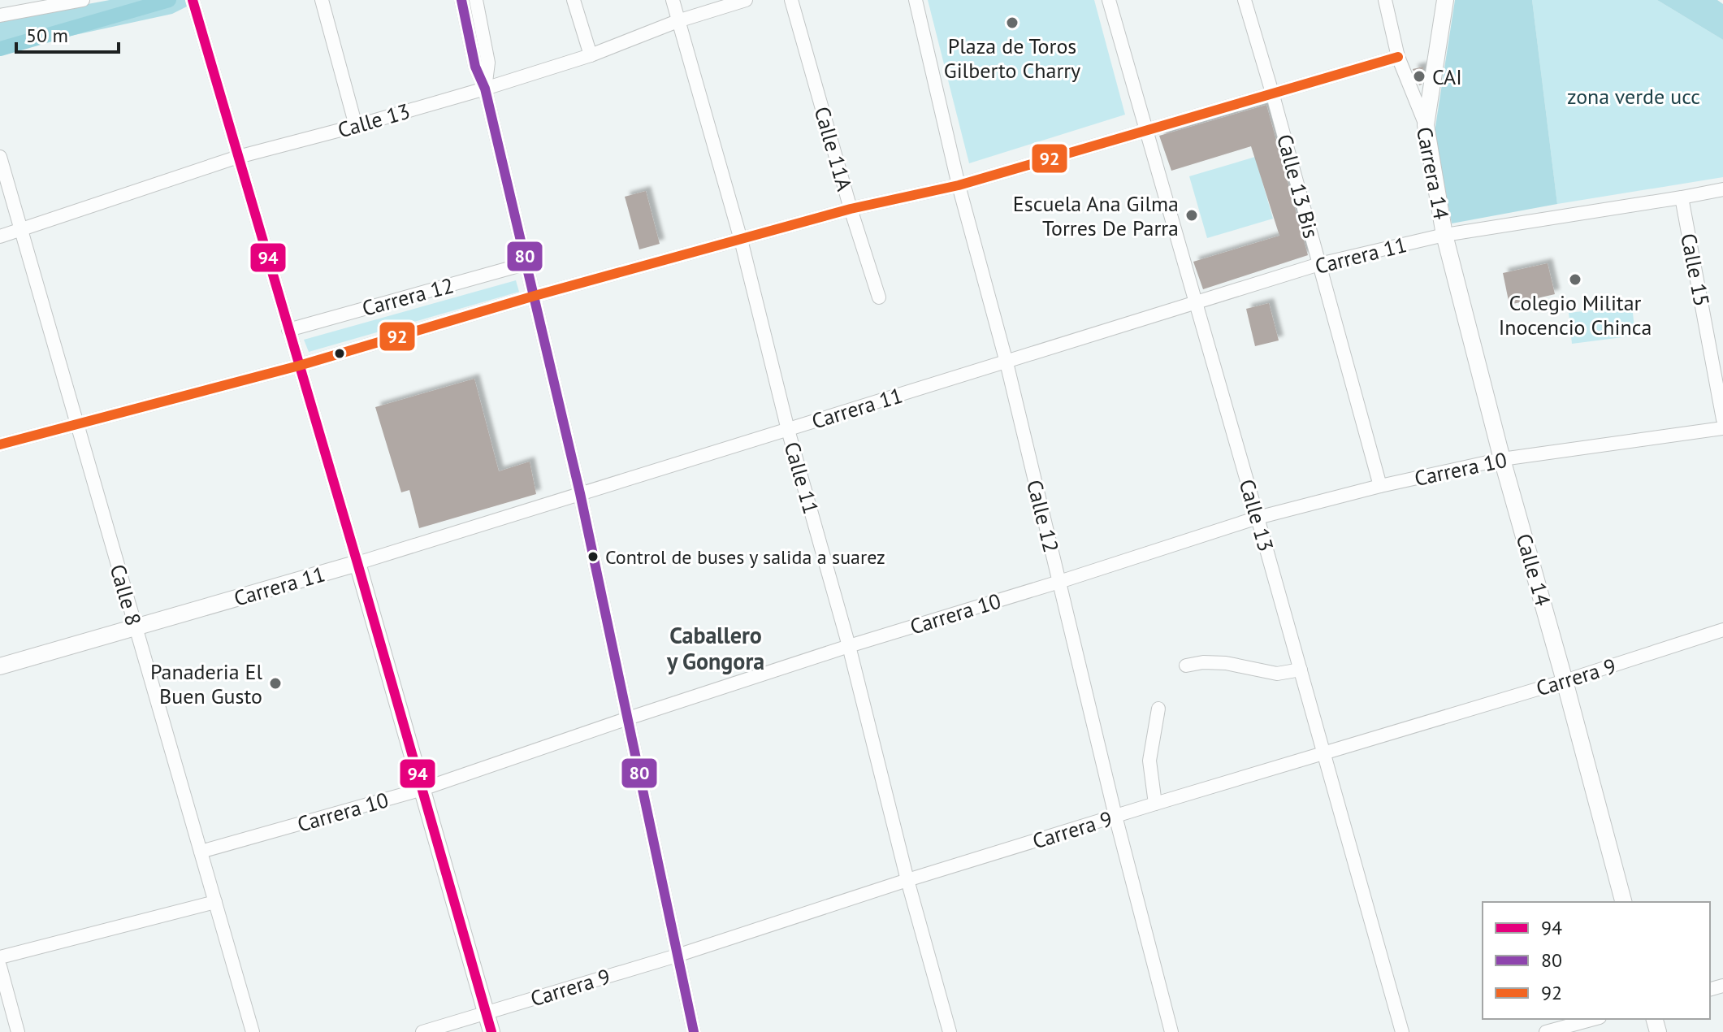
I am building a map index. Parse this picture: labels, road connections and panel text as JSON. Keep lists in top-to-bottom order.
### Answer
{
  "streets": {
    "street": [
      "Calle 13",
      "Calle 11A",
      "Carrera 14",
      "Calle 13 Bis",
      "Carrera 11",
      "Calle 15",
      "Carrera 12",
      "Carrera 10",
      "Calle 11",
      "Calle 12",
      "Calle 14",
      "Calle 8",
      "Carrera 9"
    ]
  },
  "crossings": [
    ["Calle 13", "Carrera 11"],
    ["Calle 13", "Carrera 12"],
    ["Calle 13", "Carrera 10"],
    ["Calle 13", "Calle 11"],
    ["Calle 13", "Calle 8"],
    ["Calle 13", "Carrera 9"],
    ["Calle 11A", "Carrera 12"],
    ["Carrera 14", "Carrera 11"],
    ["Carrera 14", "Carrera 12"],
    ["Carrera 14", "Calle 14"],
    ["Calle 13 Bis", "Carrera 11"],
    ["Calle 13 Bis", "Carrera 12"],
    ["Calle 13 Bis", "Carrera 10"],
    ["Carrera 11", "Calle 15"],
    ["Carrera 11", "Calle 11"],
    ["Carrera 11", "Calle 12"],
    ["Carrera 11", "Calle 14"],
    ["Carrera 11", "Calle 8"],
    ["Carrera 12", "Calle 11"],
    ["Carrera 12", "Calle 12"],
    ["Carrera 12", "Calle 8"],
    ["Carrera 10", "Calle 11"],
    ["Carrera 10", "Calle 12"],
    ["Carrera 10", "Calle 14"],
    ["Carrera 10", "Calle 8"],
    ["Calle 11", "Carrera 9"],
    ["Calle 12", "Carrera 9"],
    ["Calle 14", "Carrera 9"]
  ],
  "districts": ["Caballero y Gongora"],
  "parks": ["zona verde ucc"],
  "places": [
    "Plaza de Toros Gilberto Charry",
    "CAI",
    "Escuela Ana Gilma Torres De Parra",
    "Colegio Militar Inocencio Chinca",
    "Control de buses y salida a suarez",
    "Panaderia El Buen Gusto"
  ],
  "lines": ["transit line 94", "transit line 80", "transit line 92"],
  "legend": ["94", "80", "92"],
  "scale_bar": "50 m"
}
